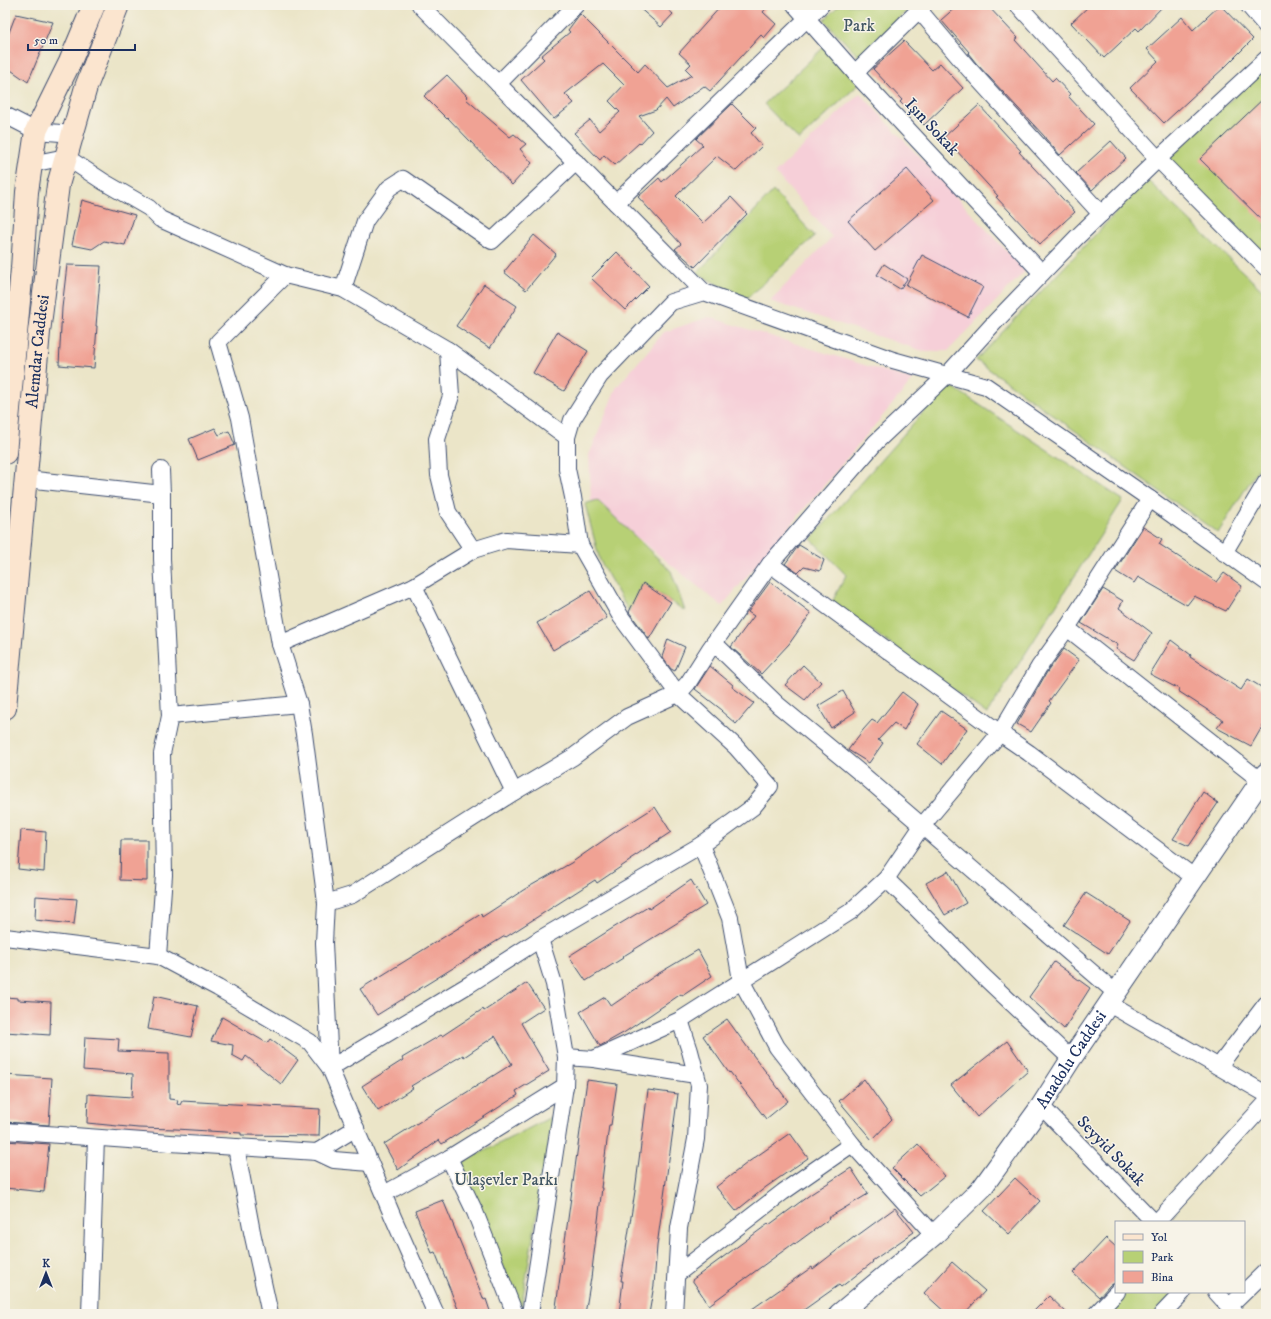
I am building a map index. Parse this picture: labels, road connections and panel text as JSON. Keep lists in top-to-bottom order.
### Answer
{
  "streets": {
    "main road": ["Alemdar Caddesi"],
    "street": ["Işın Sokak", "Anadolu Caddesi", "Seyyid Sokak"]
  },
  "crossings": [
    ["Anadolu Caddesi", "Seyyid Sokak"]
  ],
  "parks": ["Park", "Ulaşevler Parkı"],
  "legend": ["Yol", "Park", "Bina"],
  "scale_bar": "50 m",
  "north": "top"
}
